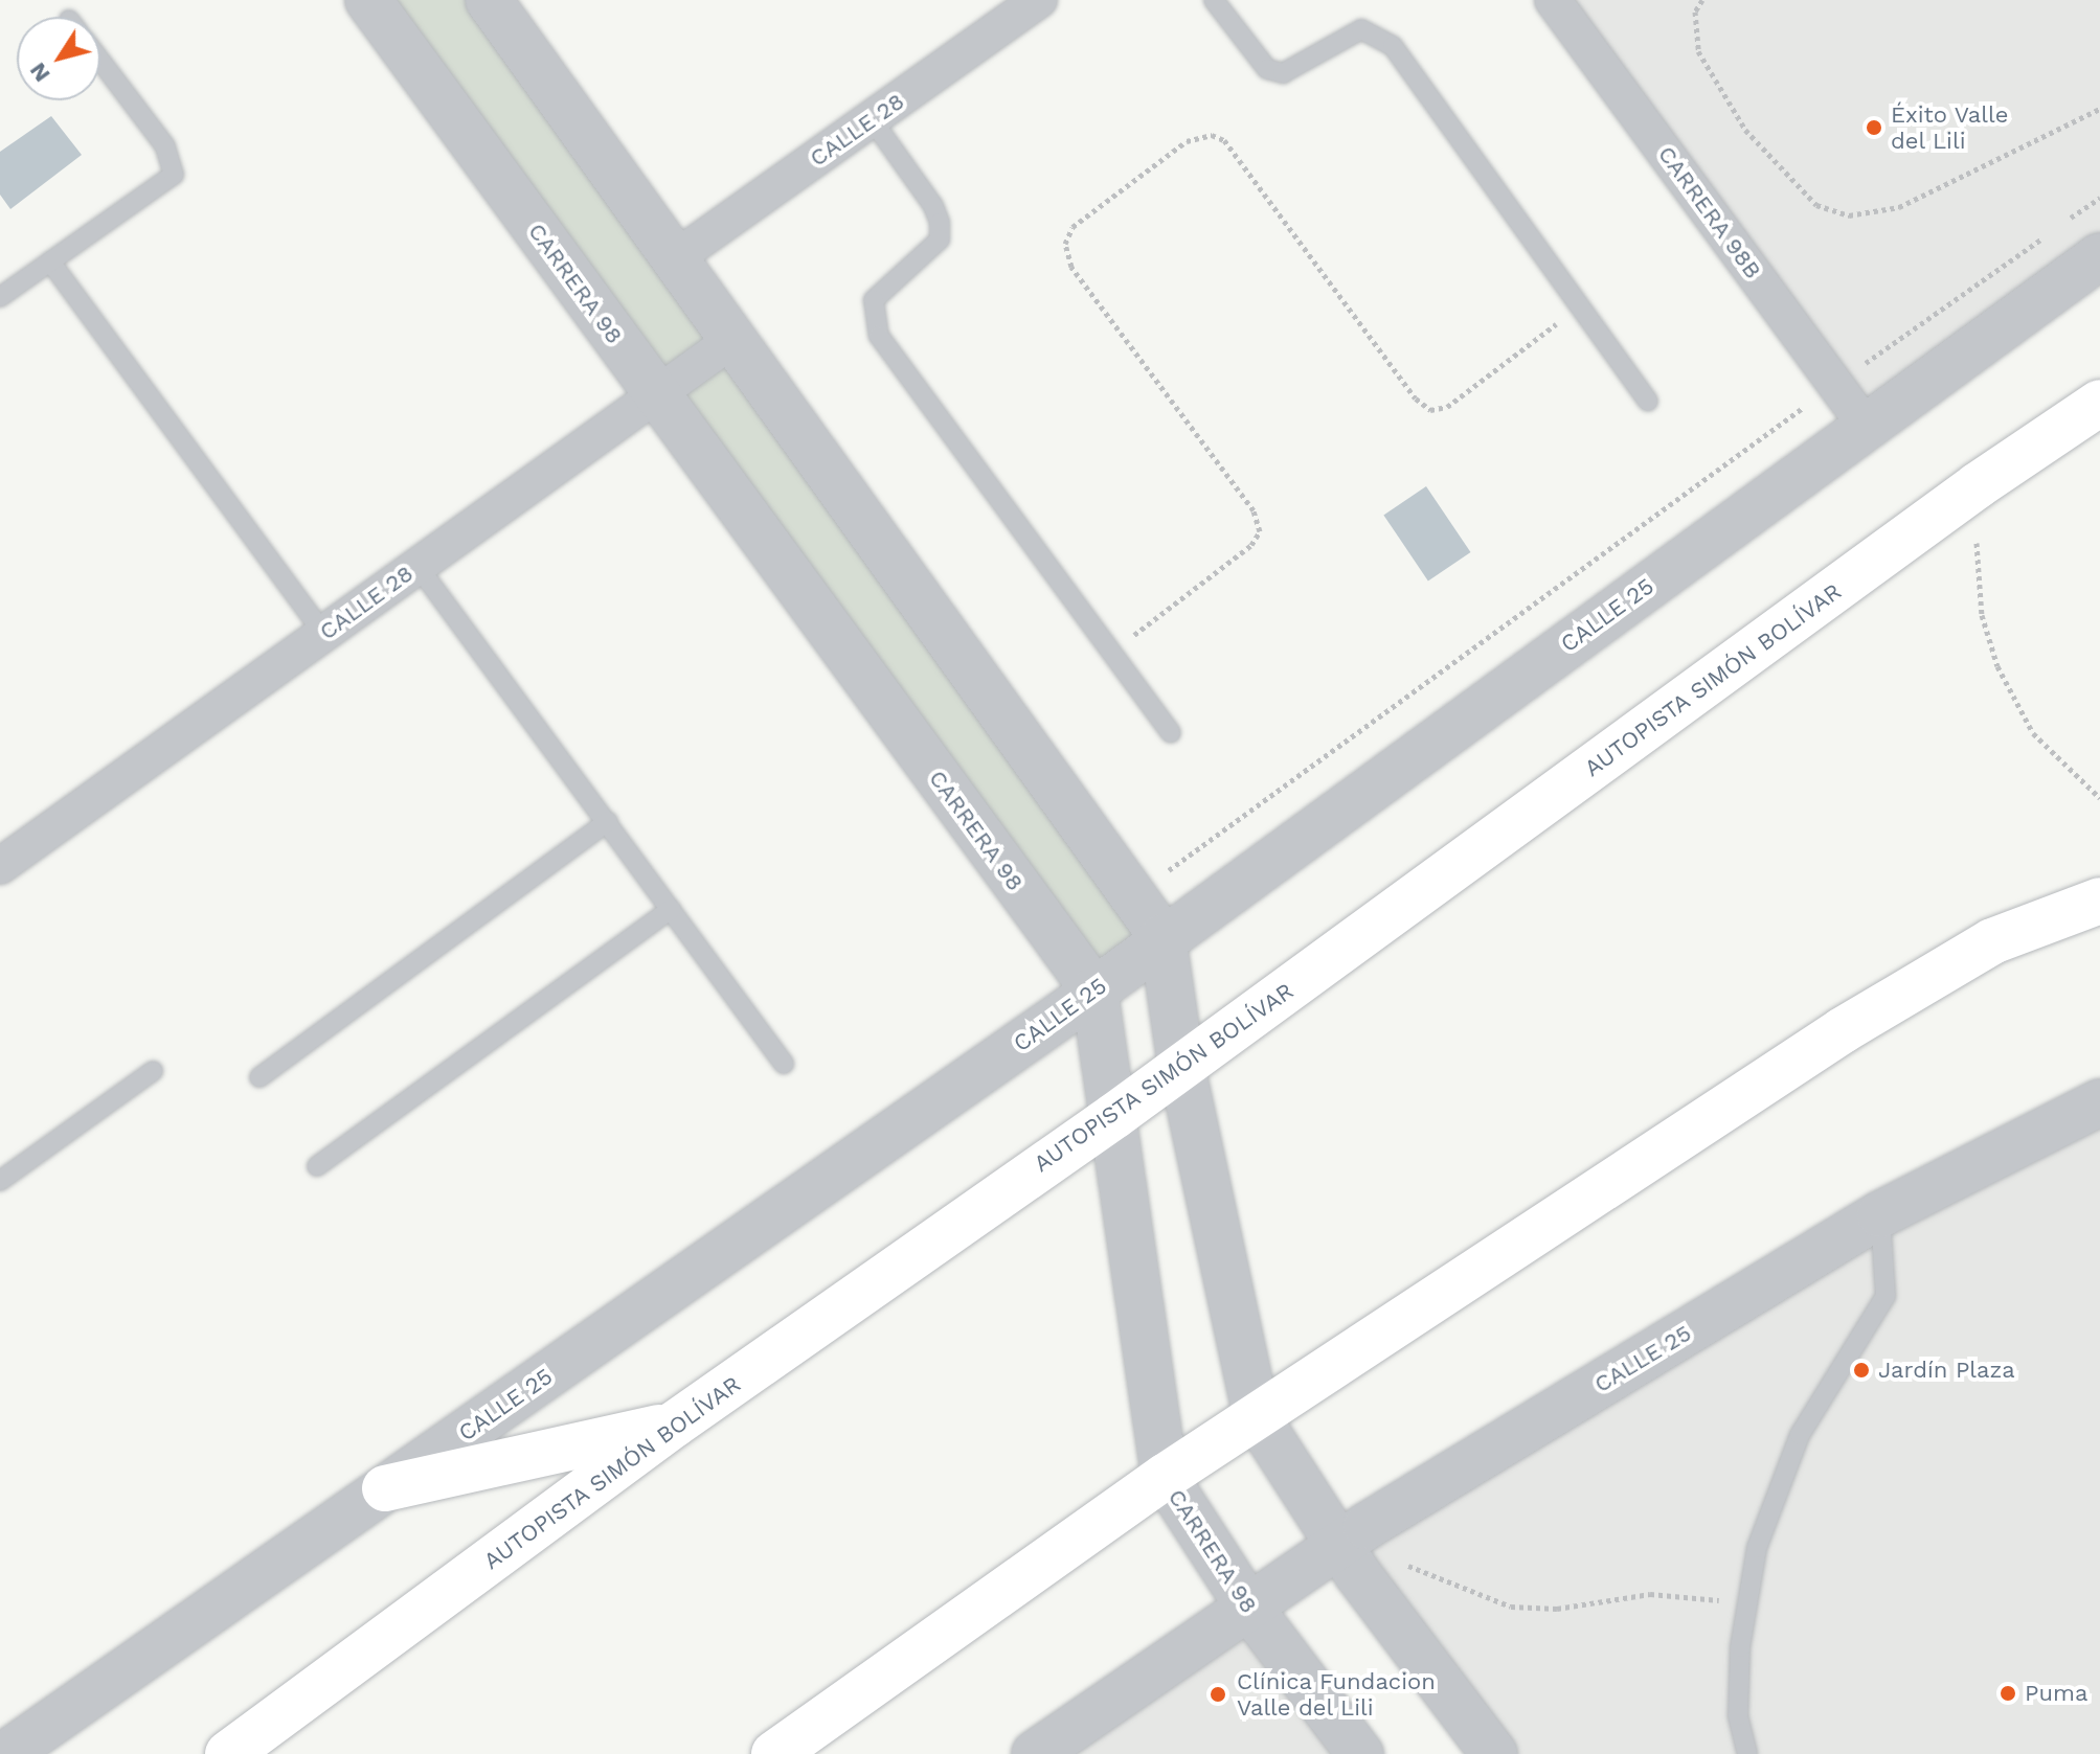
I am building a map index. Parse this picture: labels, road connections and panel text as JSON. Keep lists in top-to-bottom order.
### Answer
{
  "streets": {
    "highway": ["AUTOPISTA SIMÓN BOLÍVAR"],
    "street": [
      "CALLE 28",
      "CARRERA 98B",
      "CARRERA 98",
      "CALLE 25"
    ]
  },
  "crossings": [
    ["CALLE 28", "CARRERA 98"],
    ["CARRERA 98B", "CALLE 25"],
    ["CARRERA 98", "CALLE 25"],
    ["CARRERA 98", "AUTOPISTA SIMÓN BOLÍVAR"]
  ],
  "places": [
    "Éxito Valle del Lili",
    "Jardín Plaza",
    "Puma",
    "Clínica Fundacion Valle del Lili"
  ],
  "north": "bottom left"
}
